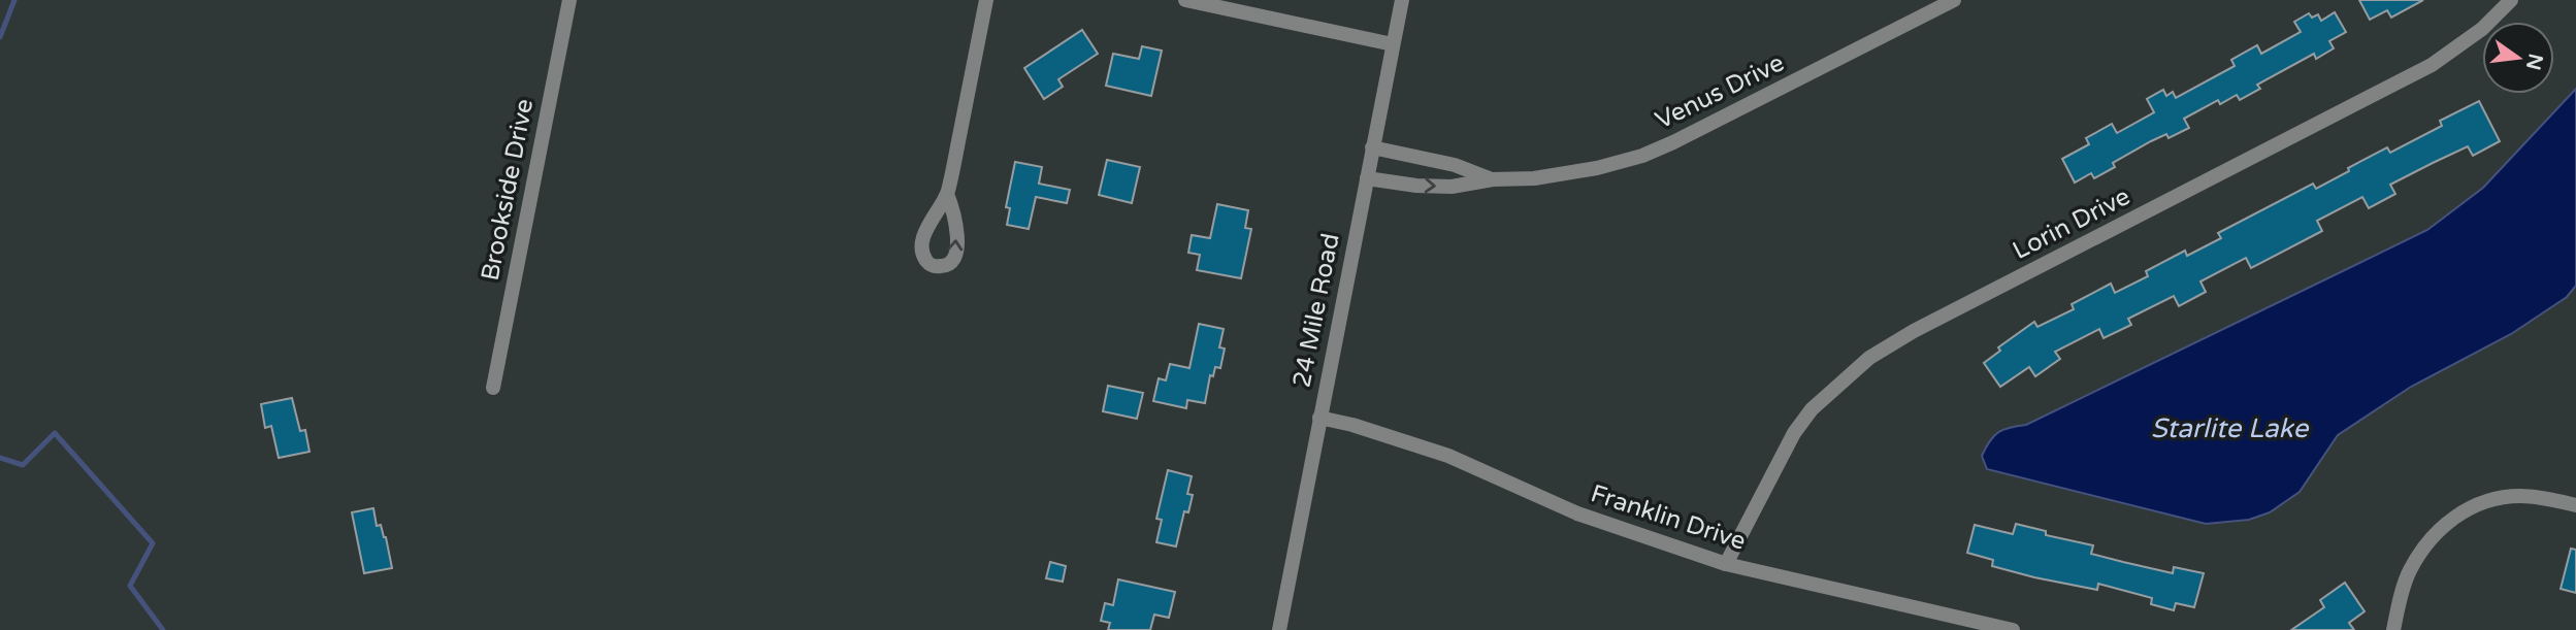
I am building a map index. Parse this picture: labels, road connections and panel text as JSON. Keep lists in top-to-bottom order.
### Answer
{
  "streets": {
    "street": [
      "Venus Drive",
      "Brookside Drive",
      "Lorin Drive",
      "24 Mile Road",
      "Franklin Drive"
    ]
  },
  "crossings": [
    ["Venus Drive", "24 Mile Road"],
    ["Lorin Drive", "Franklin Drive"],
    ["24 Mile Road", "Franklin Drive"]
  ],
  "water": ["Starlite Lake"],
  "north": "right"
}
